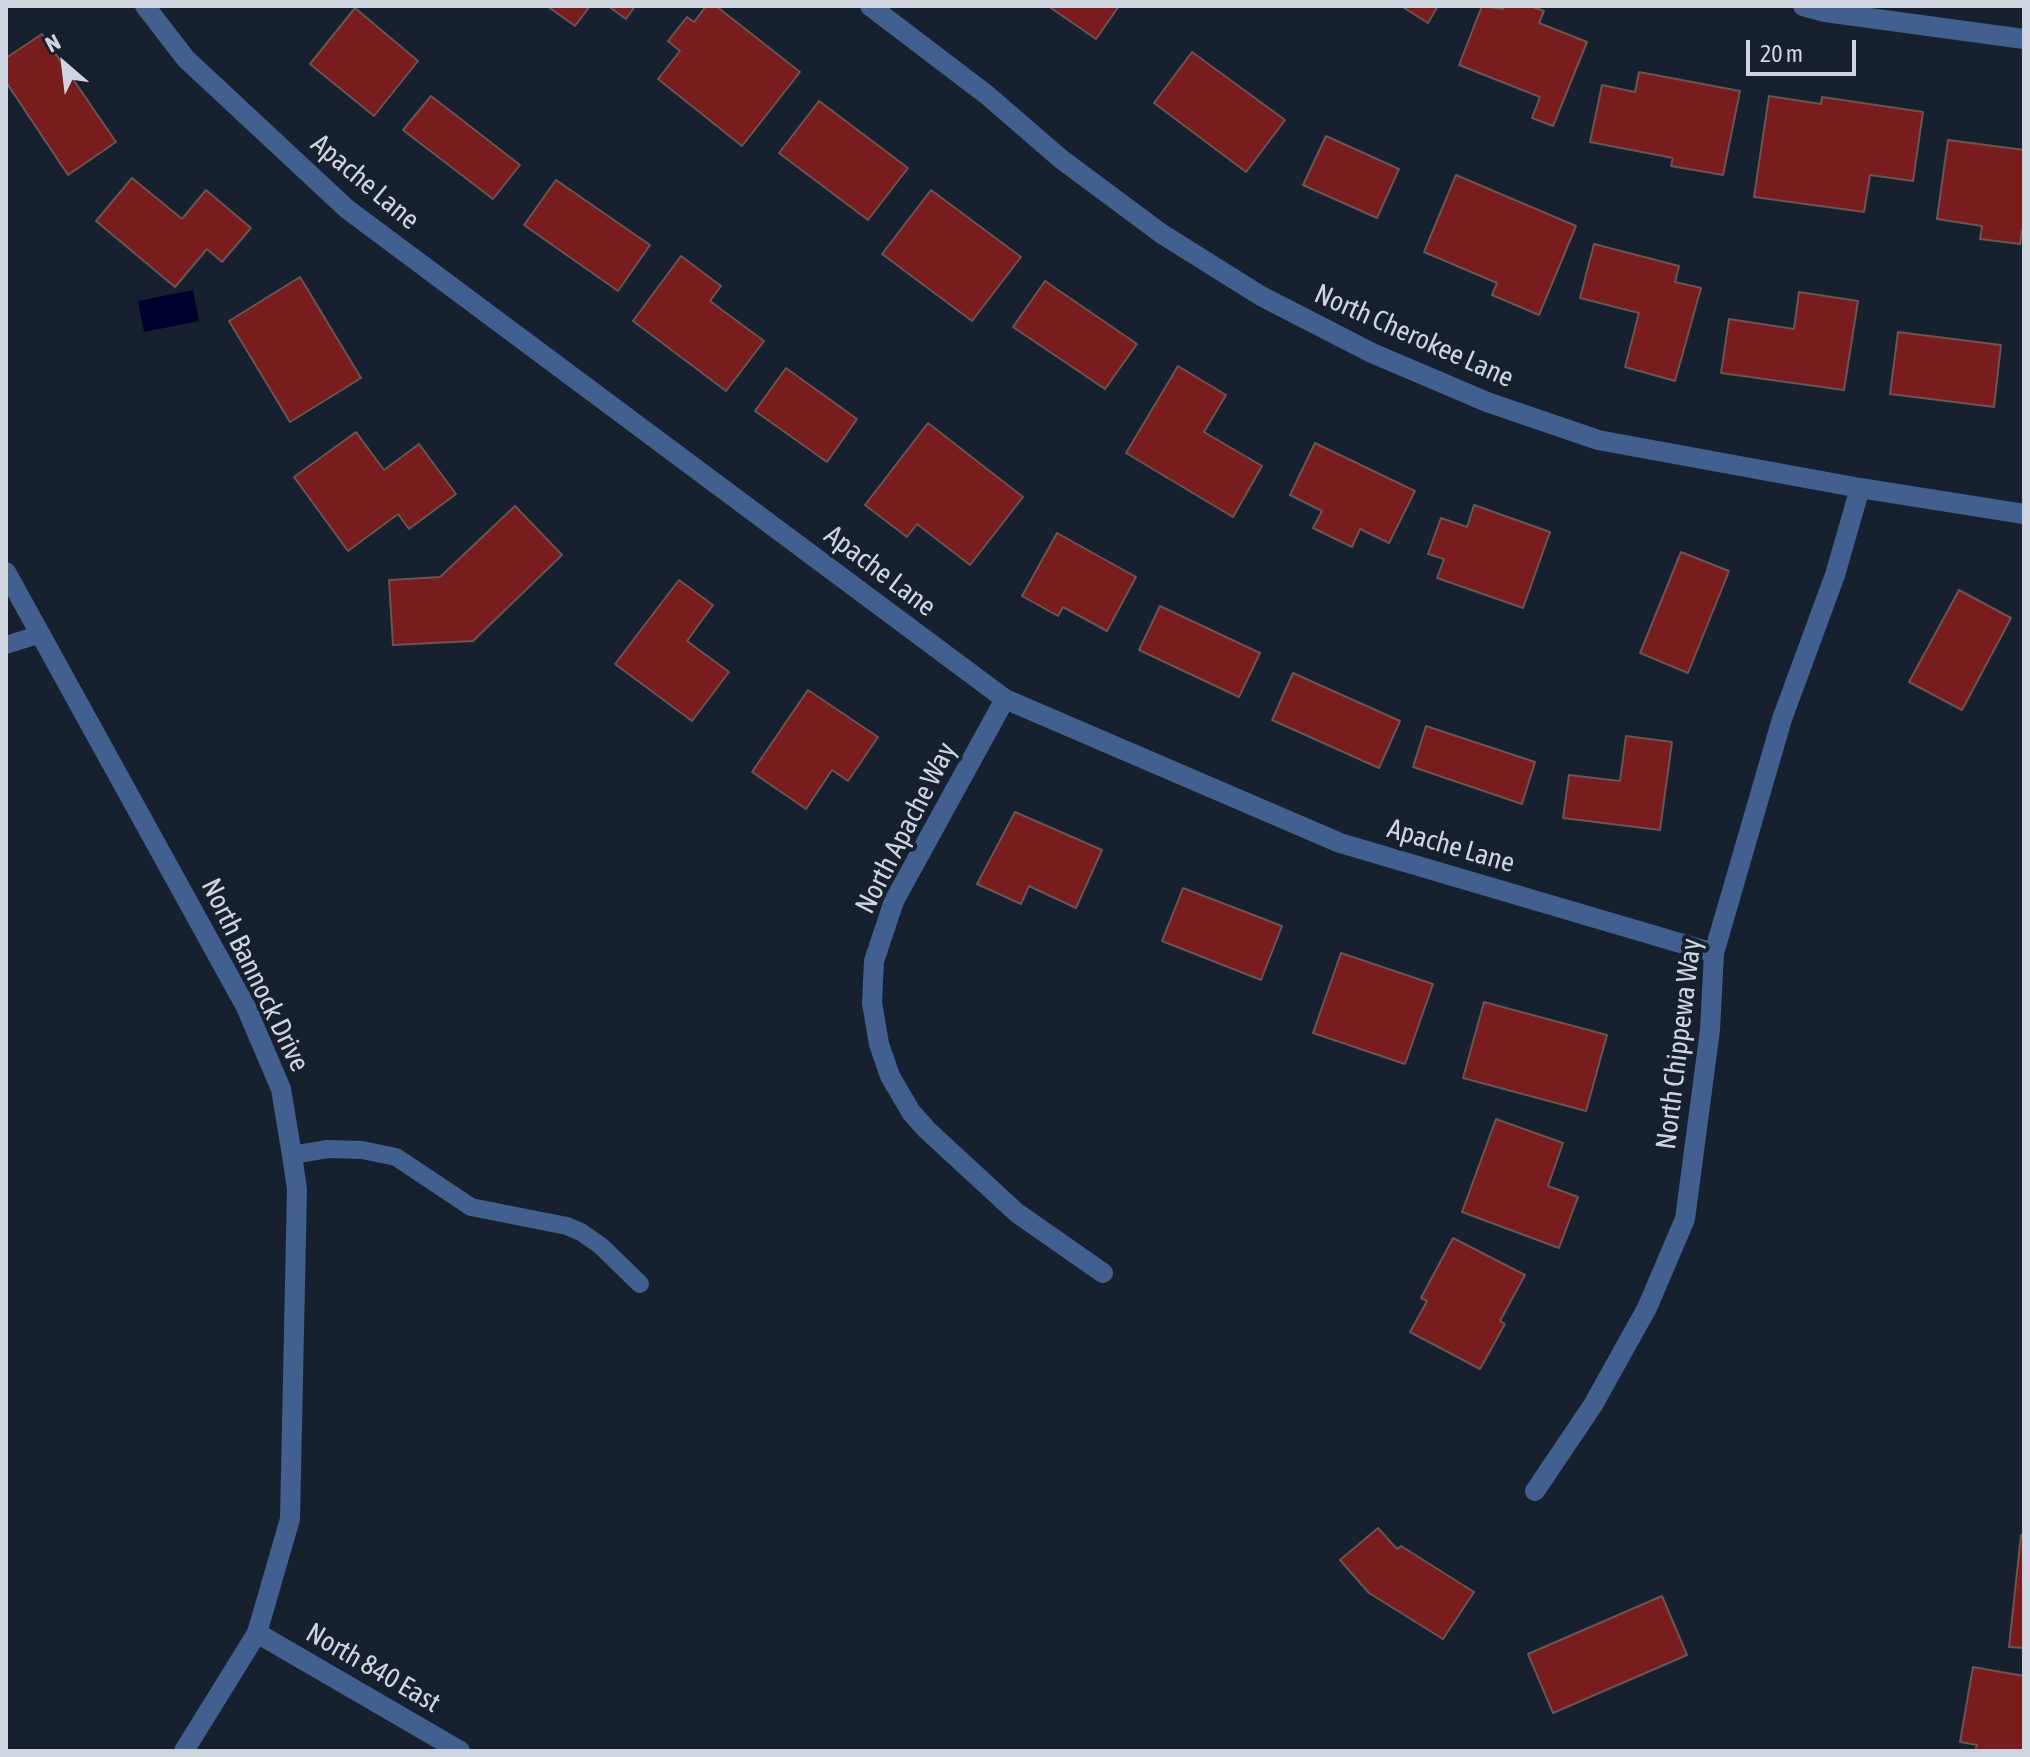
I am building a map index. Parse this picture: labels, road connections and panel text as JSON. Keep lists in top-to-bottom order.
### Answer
{
  "streets": {
    "street": [
      "Apache Lane",
      "North Cherokee Lane",
      "North Apache Way",
      "North Bannock Drive",
      "North Chippewa Way",
      "North 840 East"
    ]
  },
  "crossings": [
    ["Apache Lane", "North Apache Way"],
    ["Apache Lane", "North Chippewa Way"],
    ["North Cherokee Lane", "North Chippewa Way"],
    ["North Bannock Drive", "North 840 East"]
  ],
  "scale_bar": "20 m",
  "north": "top left"
}
